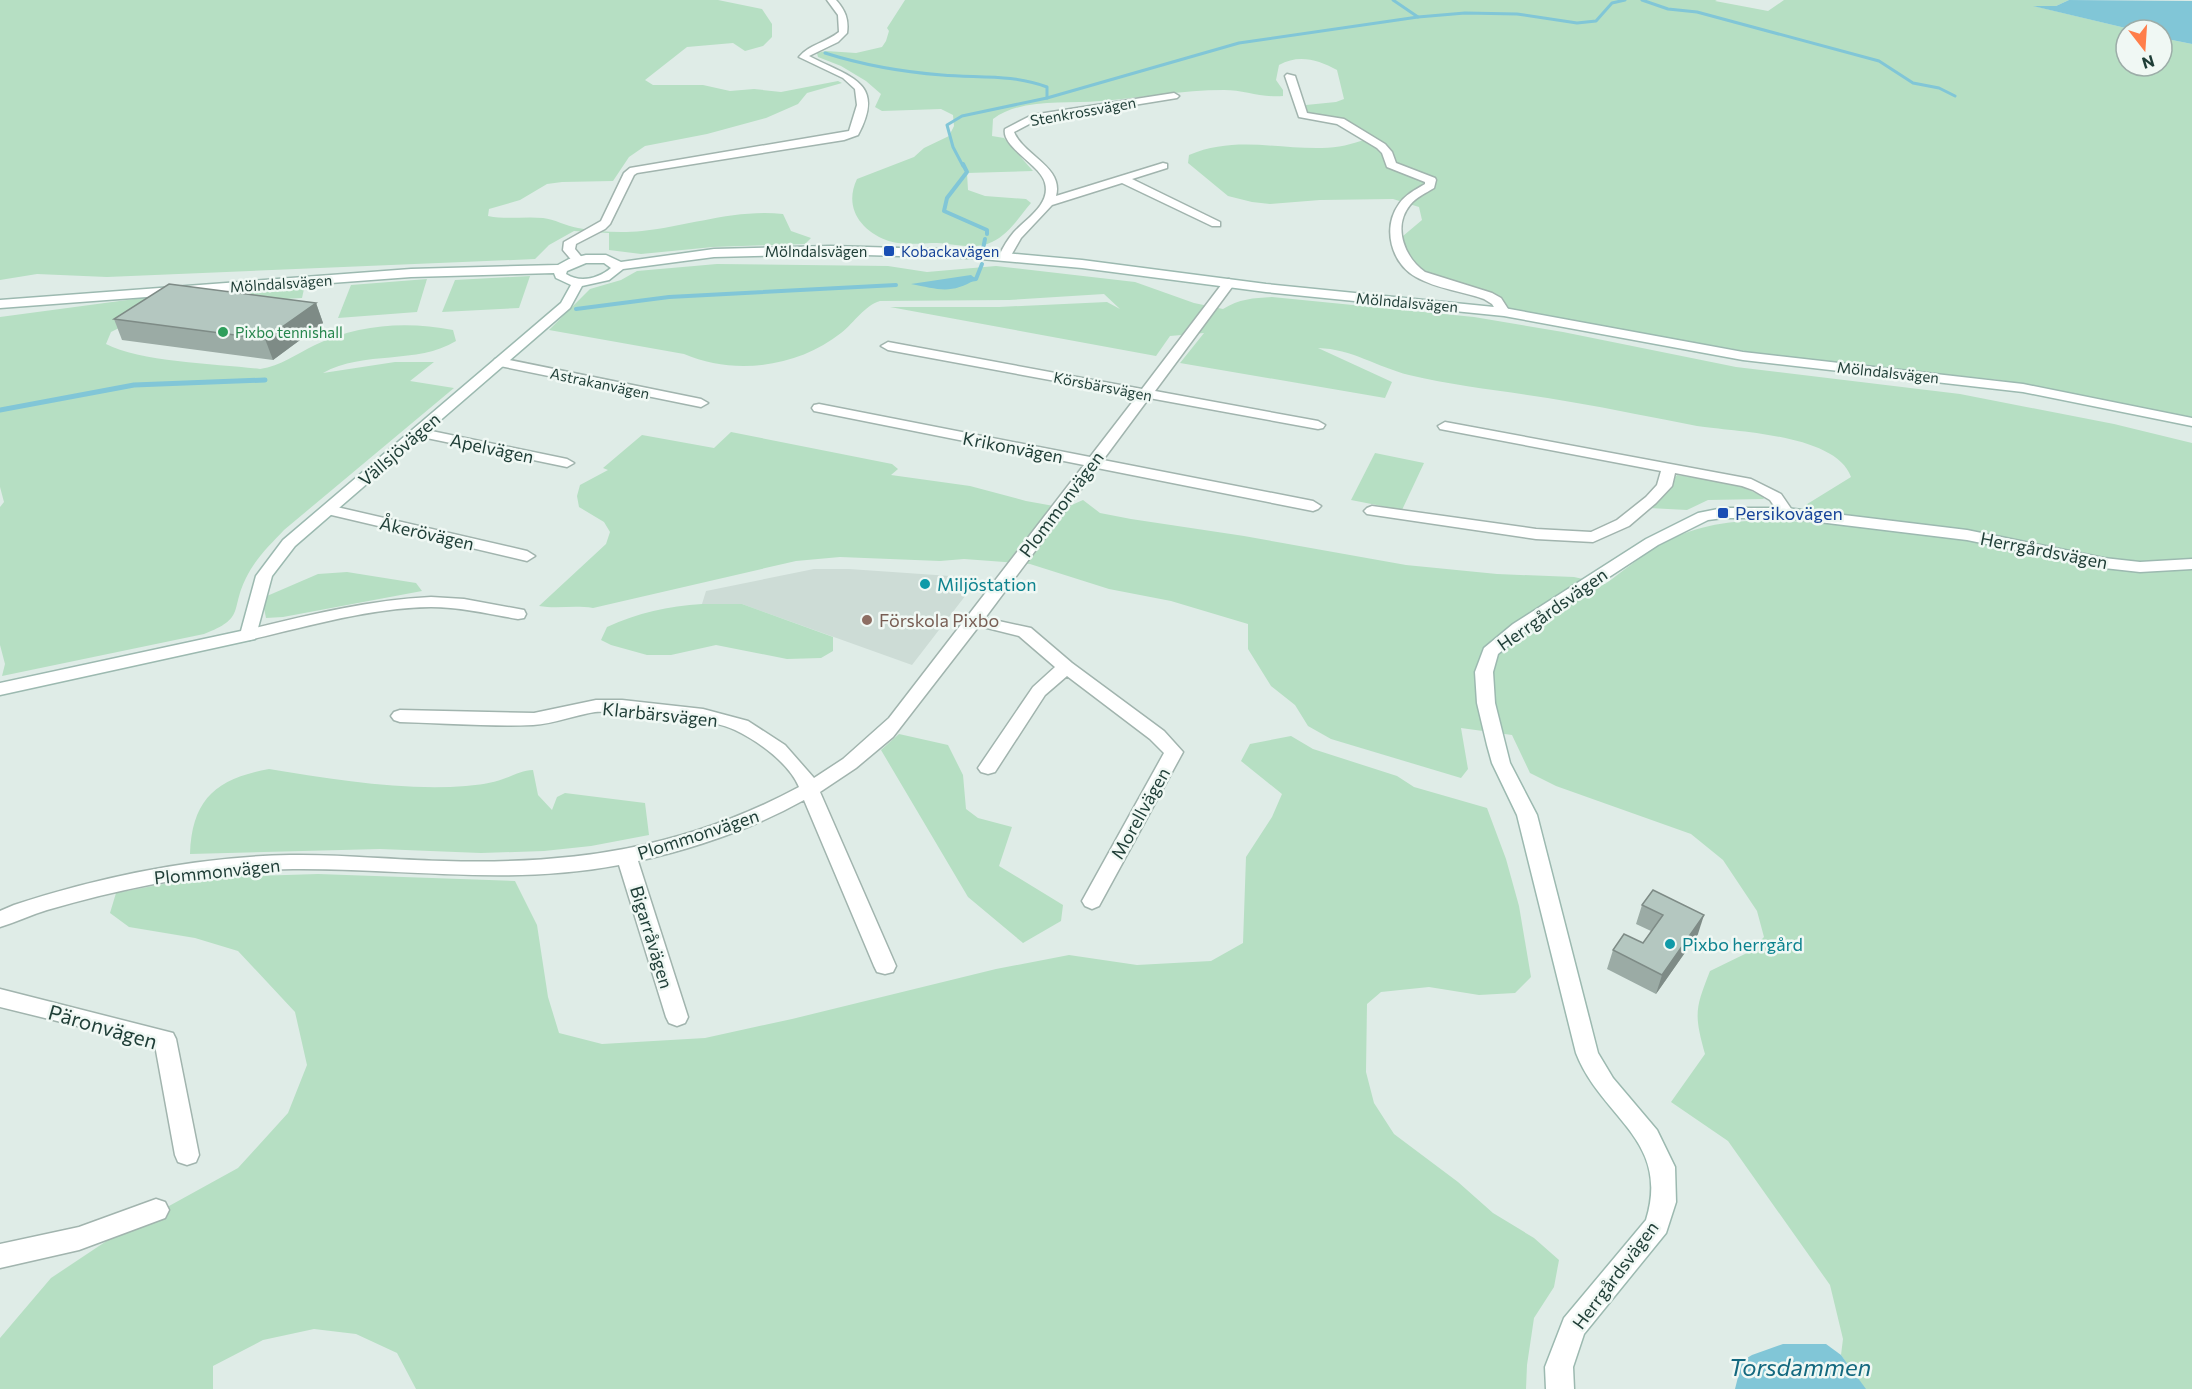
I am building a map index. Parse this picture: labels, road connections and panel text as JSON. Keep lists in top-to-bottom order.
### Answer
{
  "streets": {
    "street": [
      "Stenkrossvägen",
      "Mölndalsvägen",
      "Astrakanvägen",
      "Körsbärsvägen",
      "Krikonvägen",
      "Apelvägen",
      "Vällsjövägen",
      "Plommonvägen",
      "Åkerövägen",
      "Herrgårdsvägen",
      "Klarbärsvägen",
      "Morellvägen",
      "Bigarråvägen",
      "Päronvägen"
    ]
  },
  "crossings": [
    ["Mölndalsvägen", "Plommonvägen"],
    ["Astrakanvägen", "Vällsjövägen"],
    ["Körsbärsvägen", "Plommonvägen"],
    ["Krikonvägen", "Plommonvägen"],
    ["Apelvägen", "Vällsjövägen"],
    ["Vällsjövägen", "Åkerövägen"],
    ["Plommonvägen", "Klarbärsvägen"],
    ["Plommonvägen", "Morellvägen"],
    ["Plommonvägen", "Bigarråvägen"]
  ],
  "water": ["Torsdammen"],
  "places": {
    "transit": ["Kobackavägen", "Persikovägen"],
    "other": [
      "Pixbo tennishall",
      "Miljöstation",
      "Förskola Pixbo",
      "Pixbo herrgård"
    ]
  },
  "north": "bottom"
}
